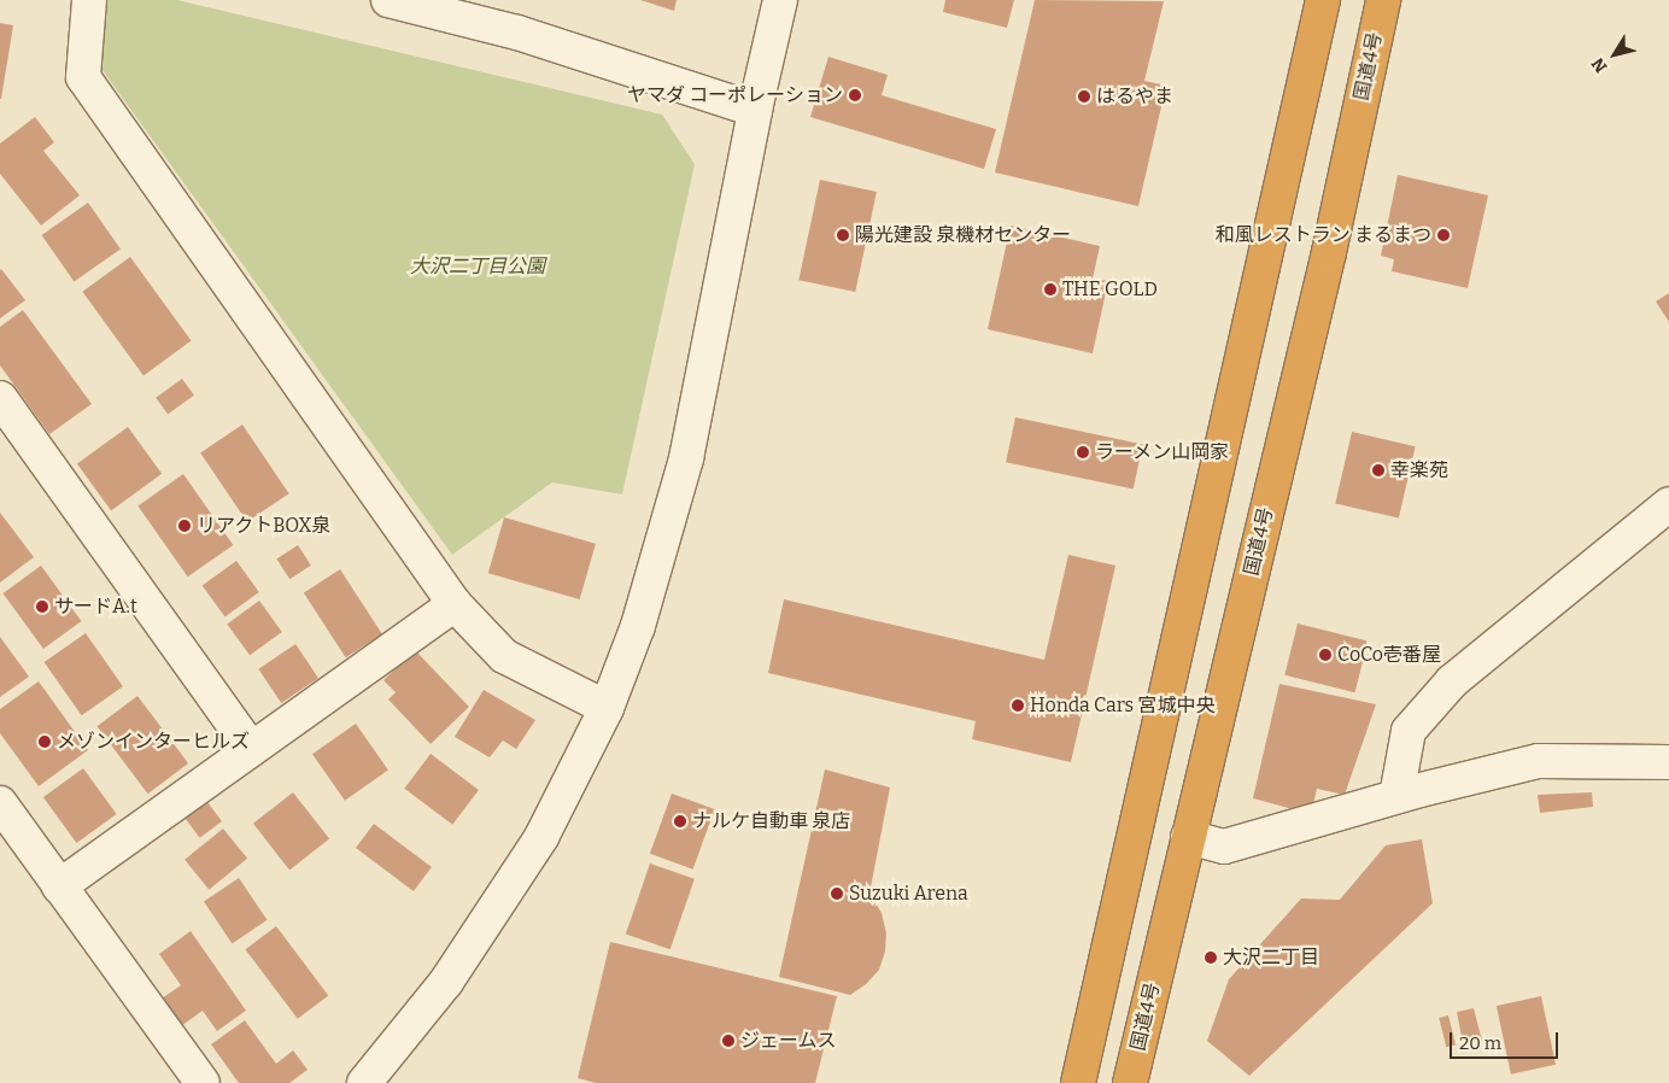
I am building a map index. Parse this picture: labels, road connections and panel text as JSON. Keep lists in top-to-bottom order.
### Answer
{
  "streets": {
    "highway": ["国道4号"]
  },
  "parks": ["大沢二丁目公園"],
  "places": [
    "ヤマダ コーポレーション",
    "はるやま",
    "陽光建設 泉機材センター",
    "和風レストラン まるまつ",
    "THE GOLD",
    "ラーメン山岡家",
    "幸楽苑",
    "リアクトBOX泉",
    "サードA.t",
    "CoCo壱番屋",
    "Honda Cars 宮城中央",
    "メゾンインターヒルズ",
    "ナルケ自動車 泉店",
    "Suzuki Arena",
    "大沢二丁目",
    "ジェームス"
  ],
  "scale_bar": "20 m",
  "north": "bottom left"
}
